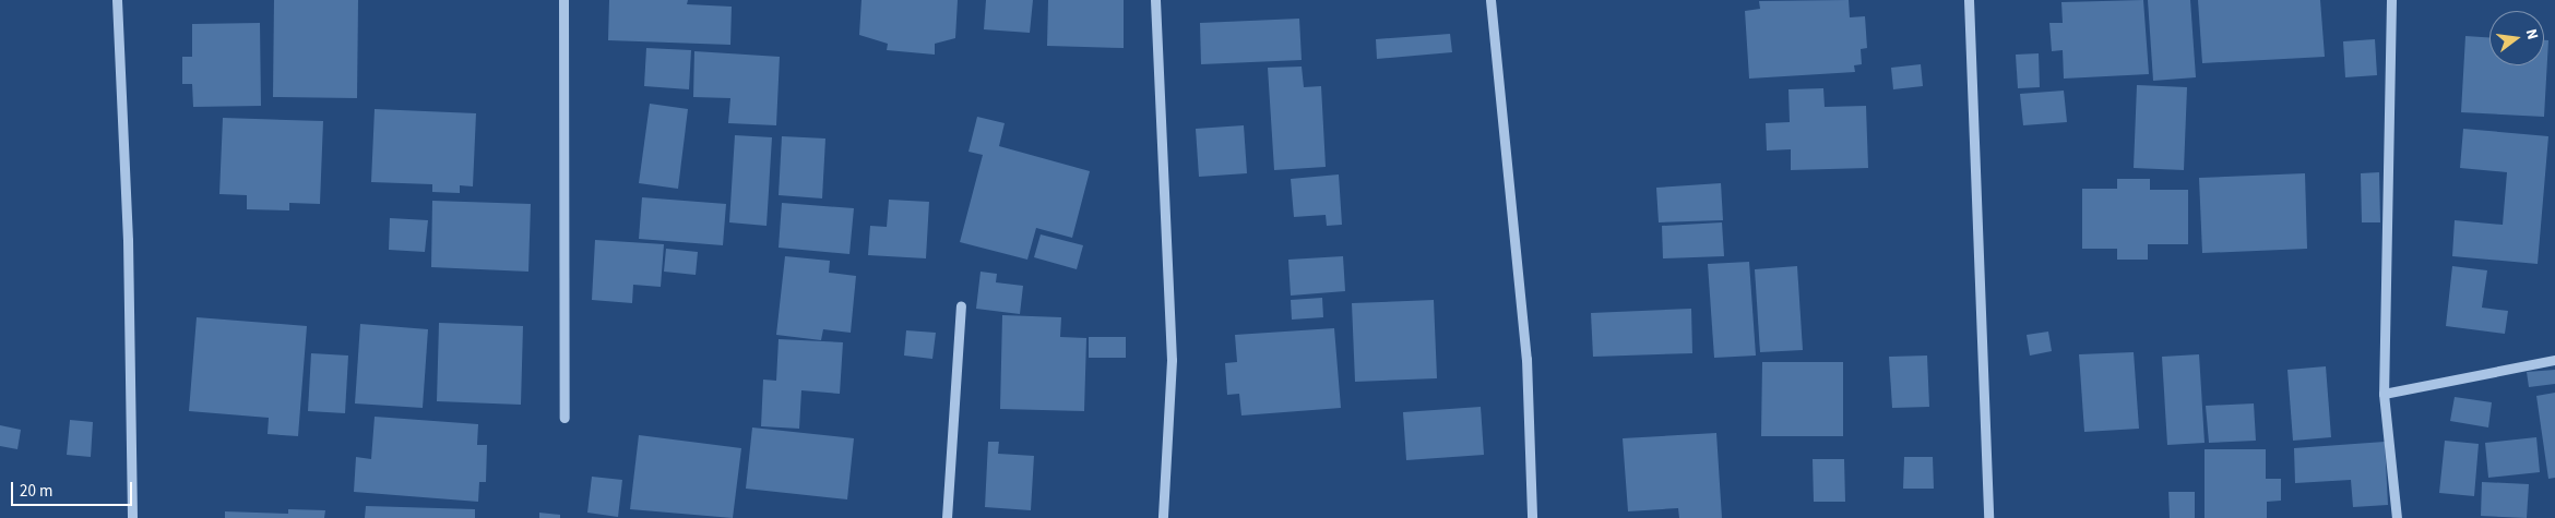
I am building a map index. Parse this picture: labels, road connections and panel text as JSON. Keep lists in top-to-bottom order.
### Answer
{
  "scale_bar": "20 m",
  "north": "right"
}
